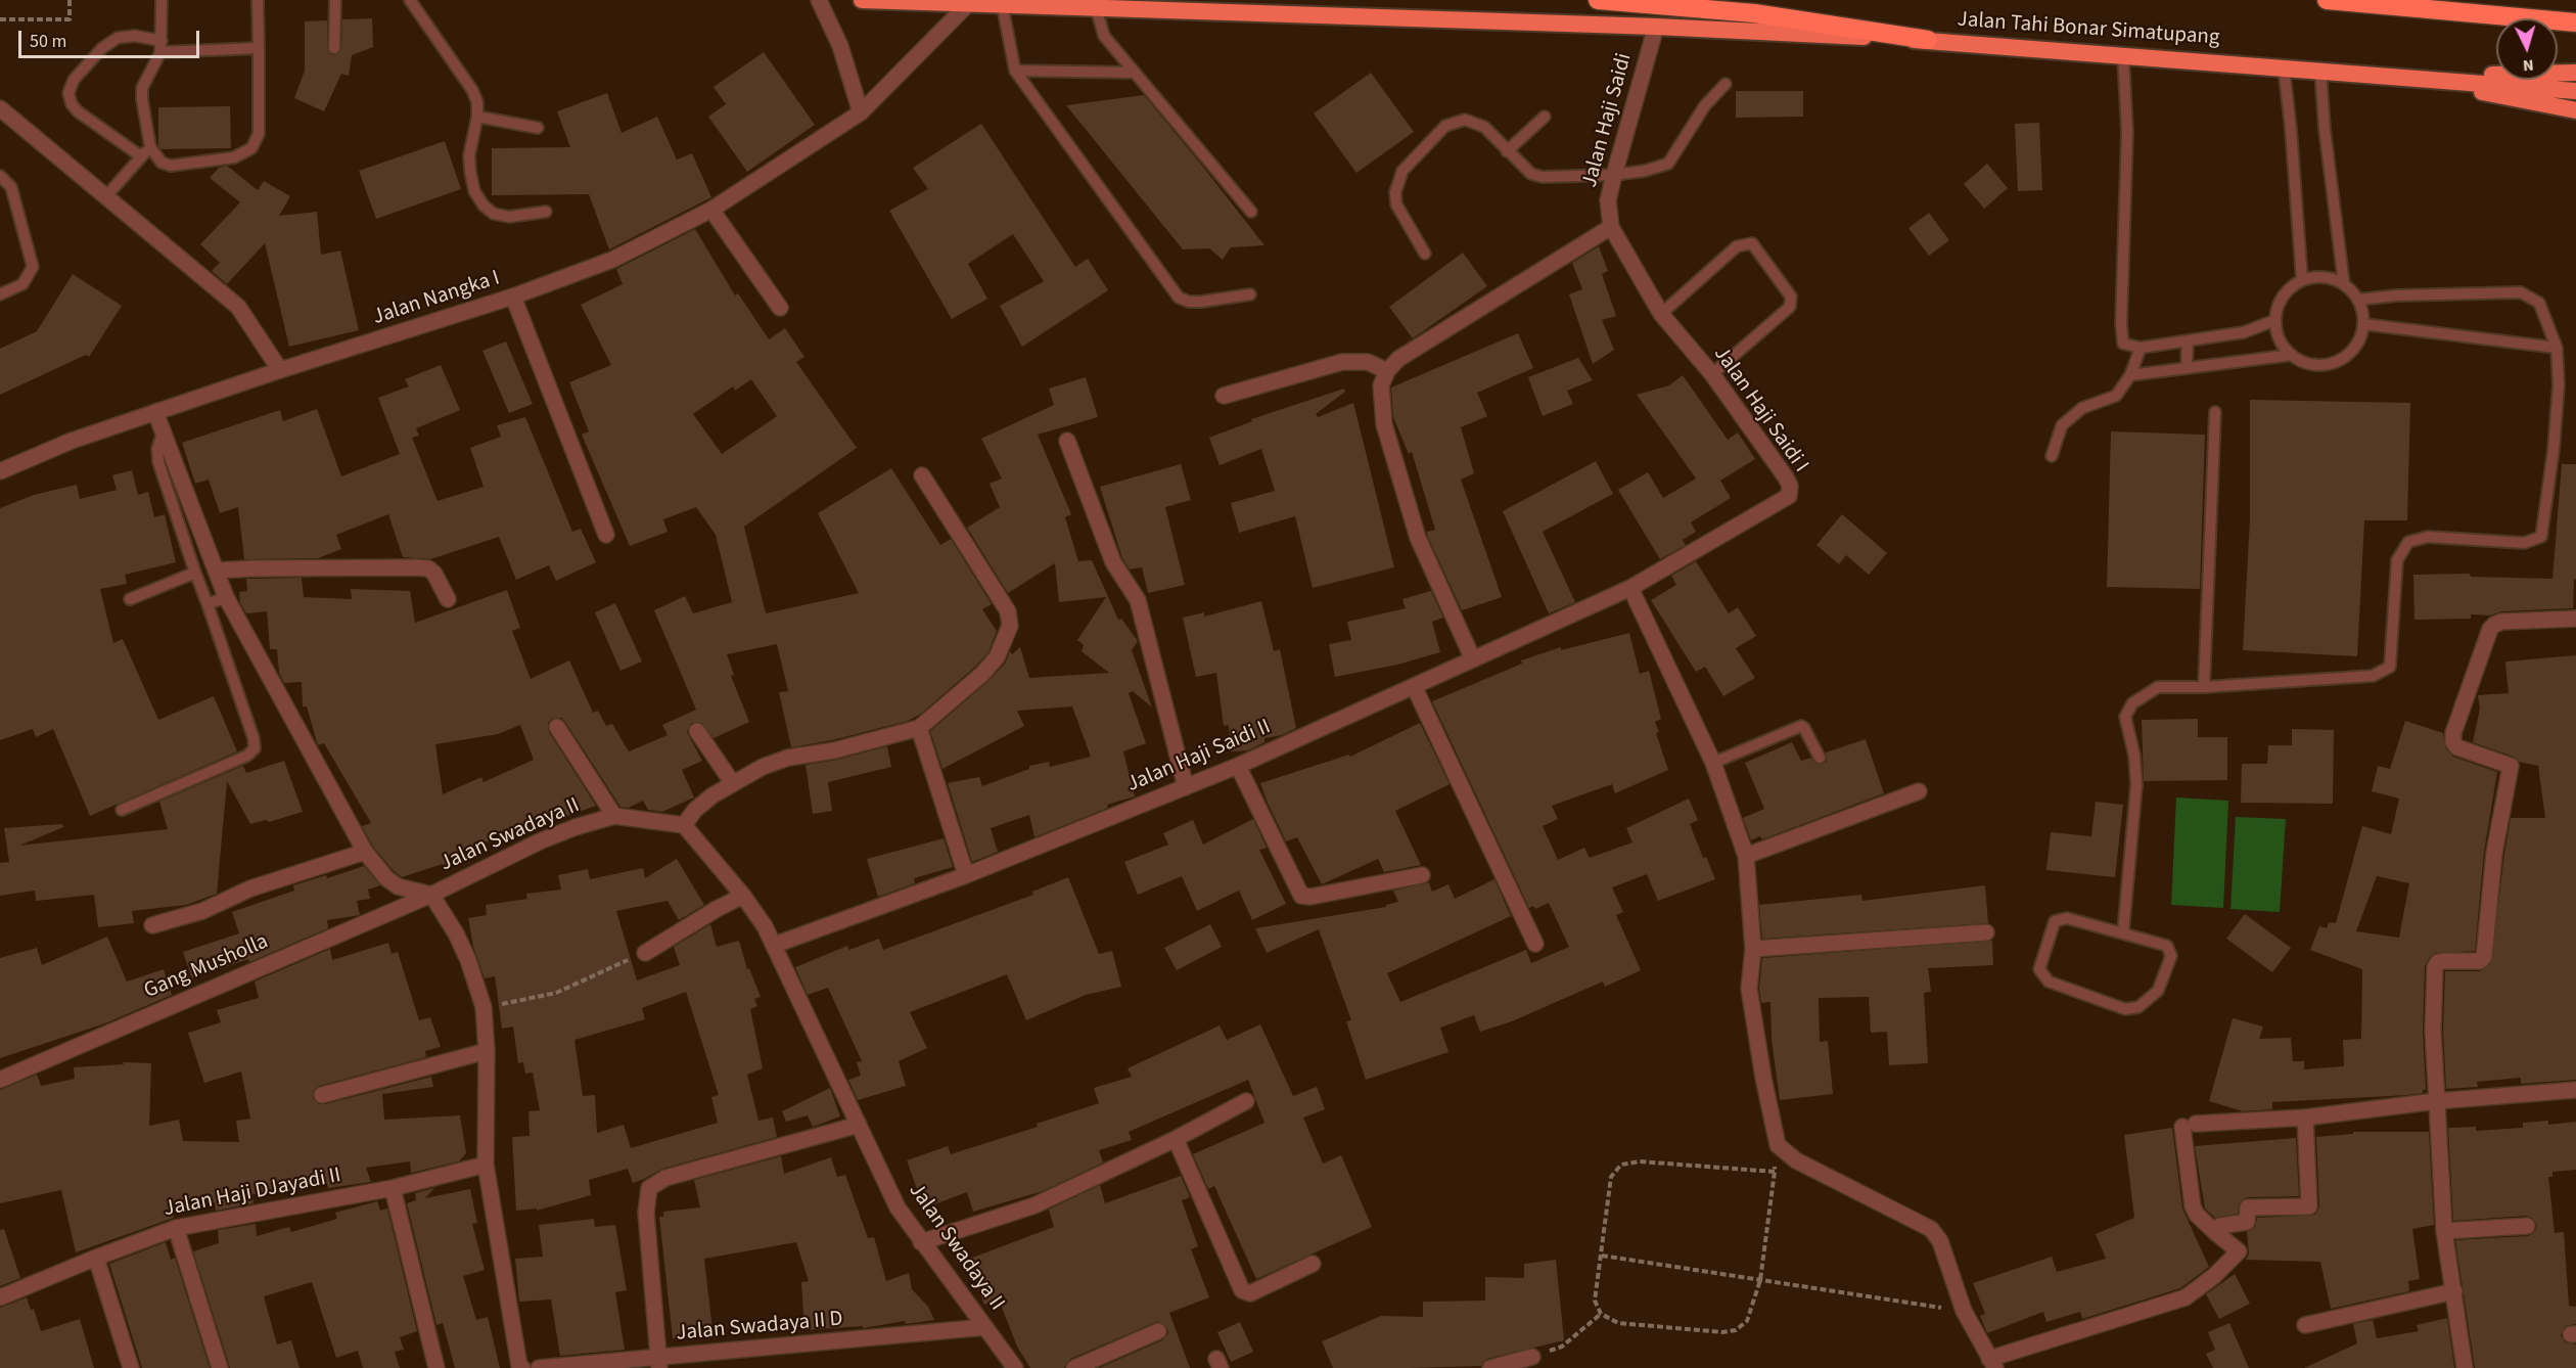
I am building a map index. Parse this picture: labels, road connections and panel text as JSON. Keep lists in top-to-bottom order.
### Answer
{
  "streets": {
    "highway": ["Jalan Tahi Bonar Simatupang"],
    "street": [
      "Jalan Haji Saidi",
      "Jalan Nangka I",
      "Jalan Haji Saidi I",
      "Jalan Haji Saidi II",
      "Jalan Swadaya II",
      "Gang Musholla",
      "Jalan Haji DJayadi II",
      "Jalan Swadaya II D"
    ]
  },
  "crossings": [
    ["Jalan Tahi Bonar Simatupang", "Jalan Haji Saidi"],
    ["Jalan Tahi Bonar Simatupang", "Jalan Nangka I"],
    ["Jalan Haji Saidi", "Jalan Haji Saidi I"],
    ["Jalan Nangka I", "Jalan Swadaya II"],
    ["Jalan Haji Saidi I", "Jalan Haji Saidi II"],
    ["Jalan Haji Saidi II", "Jalan Swadaya II"],
    ["Jalan Swadaya II", "Gang Musholla"],
    ["Jalan Swadaya II", "Jalan Swadaya II D"]
  ],
  "scale_bar": "50 m",
  "north": "bottom"
}
